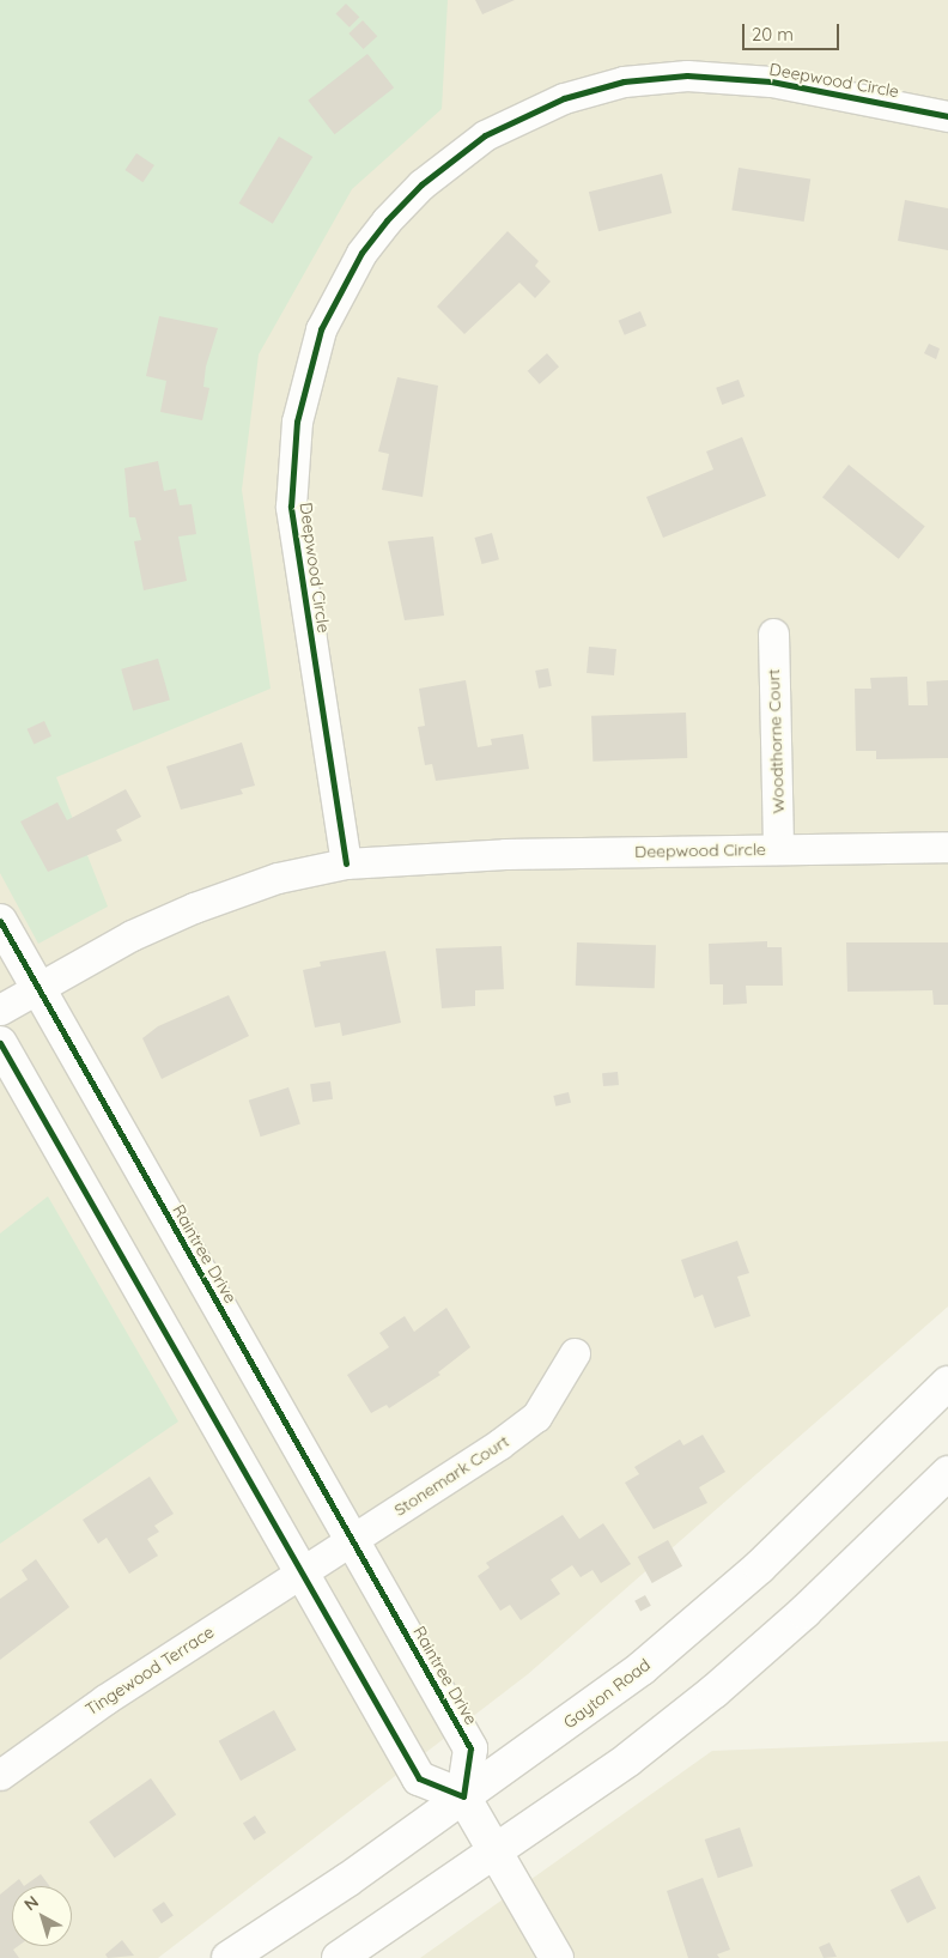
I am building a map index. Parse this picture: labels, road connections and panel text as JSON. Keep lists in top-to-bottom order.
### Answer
{
  "streets": {
    "street": [
      "Deepwood Circle",
      "Woodthorne Court",
      "Raintree Drive",
      "Stonemark Court",
      "Tingewood Terrace",
      "Gayton Road"
    ]
  },
  "crossings": [
    ["Deepwood Circle", "Woodthorne Court"],
    ["Deepwood Circle", "Raintree Drive"],
    ["Raintree Drive", "Stonemark Court"],
    ["Raintree Drive", "Gayton Road"],
    ["Stonemark Court", "Tingewood Terrace"]
  ],
  "scale_bar": "20 m",
  "north": "top left"
}
